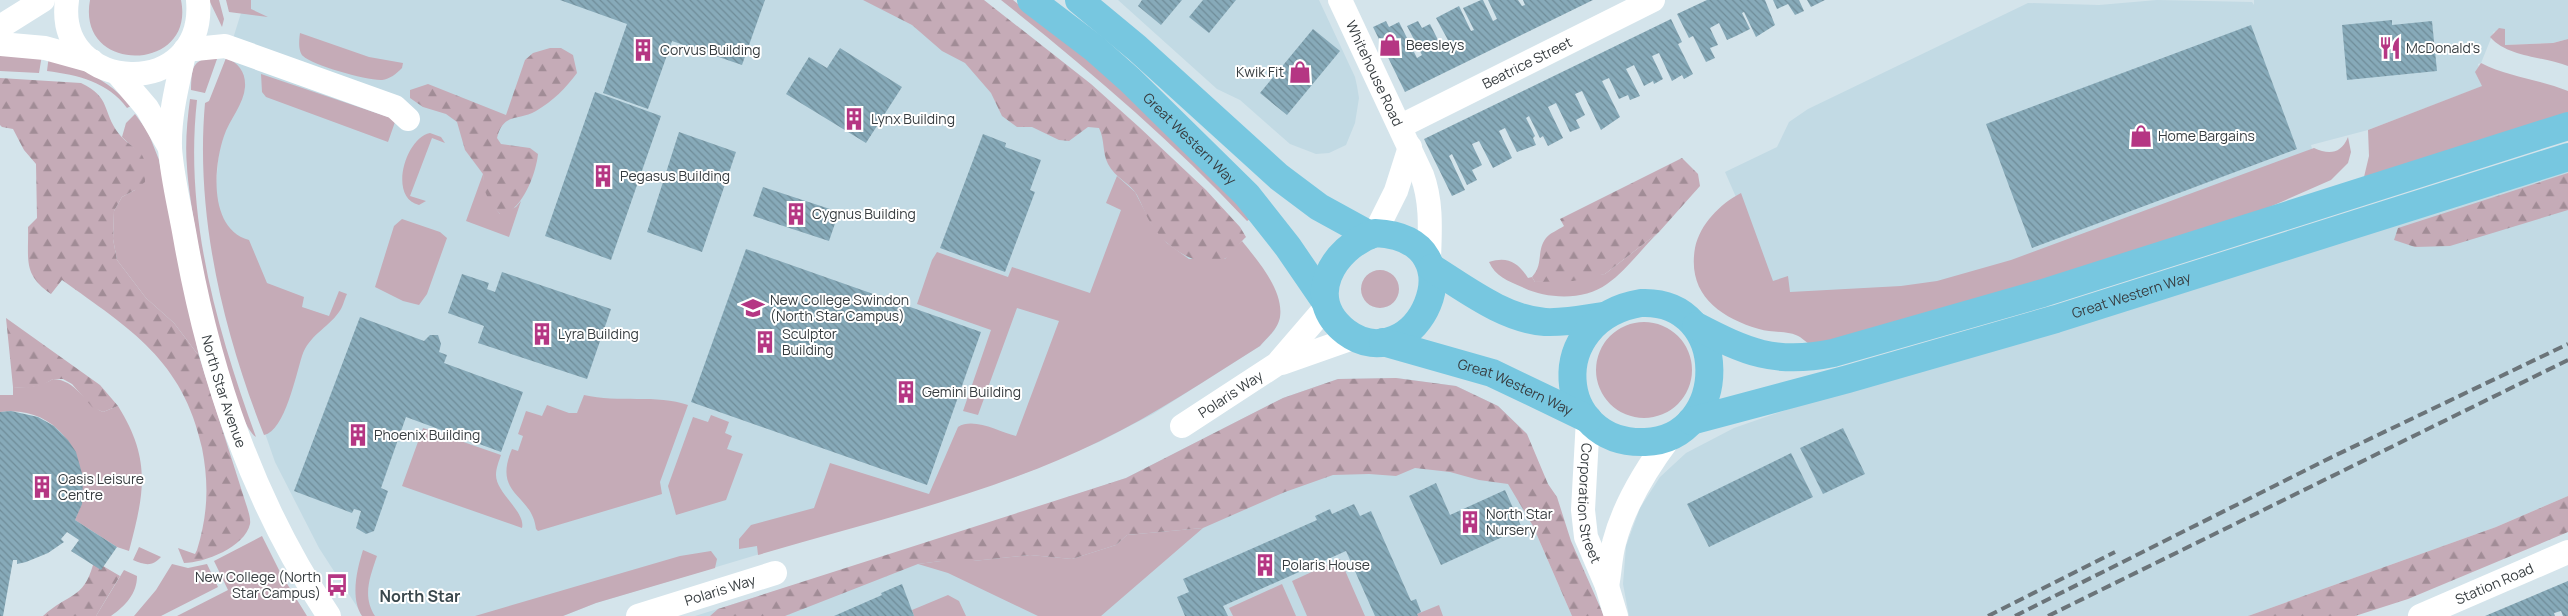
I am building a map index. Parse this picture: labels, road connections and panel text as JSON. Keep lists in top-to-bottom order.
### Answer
{
  "streets": {
    "main road": ["Great Western Way"],
    "street": [
      "Beatrice Street",
      "Whitehouse Road",
      "North Star Avenue",
      "Polaris Way",
      "Corporation Street",
      "Station Road"
    ]
  },
  "crossings": [
    ["Beatrice Street", "Whitehouse Road"],
    ["Whitehouse Road", "Great Western Way"],
    ["Whitehouse Road", "Polaris Way"],
    ["Great Western Way", "Polaris Way"],
    ["Great Western Way", "Corporation Street"]
  ],
  "districts": ["North Star"],
  "places": {
    "shop": ["Beesleys", "Kwik Fit", "Home Bargains"],
    "restaurant": ["McDonald's"],
    "building": [
      "Corvus Building",
      "Lynx Building",
      "Pegasus Building",
      "Cygnus Building",
      "Lyra Building",
      "Sculptor Building",
      "Gemini Building",
      "Phoenix Building",
      "Oasis Leisure Centre",
      "North Star Nursery",
      "Polaris House"
    ],
    "school or university": ["New College Swindon (North Star Campus)"],
    "bus stop": ["New College (North Star Campus)"]
  }
}
